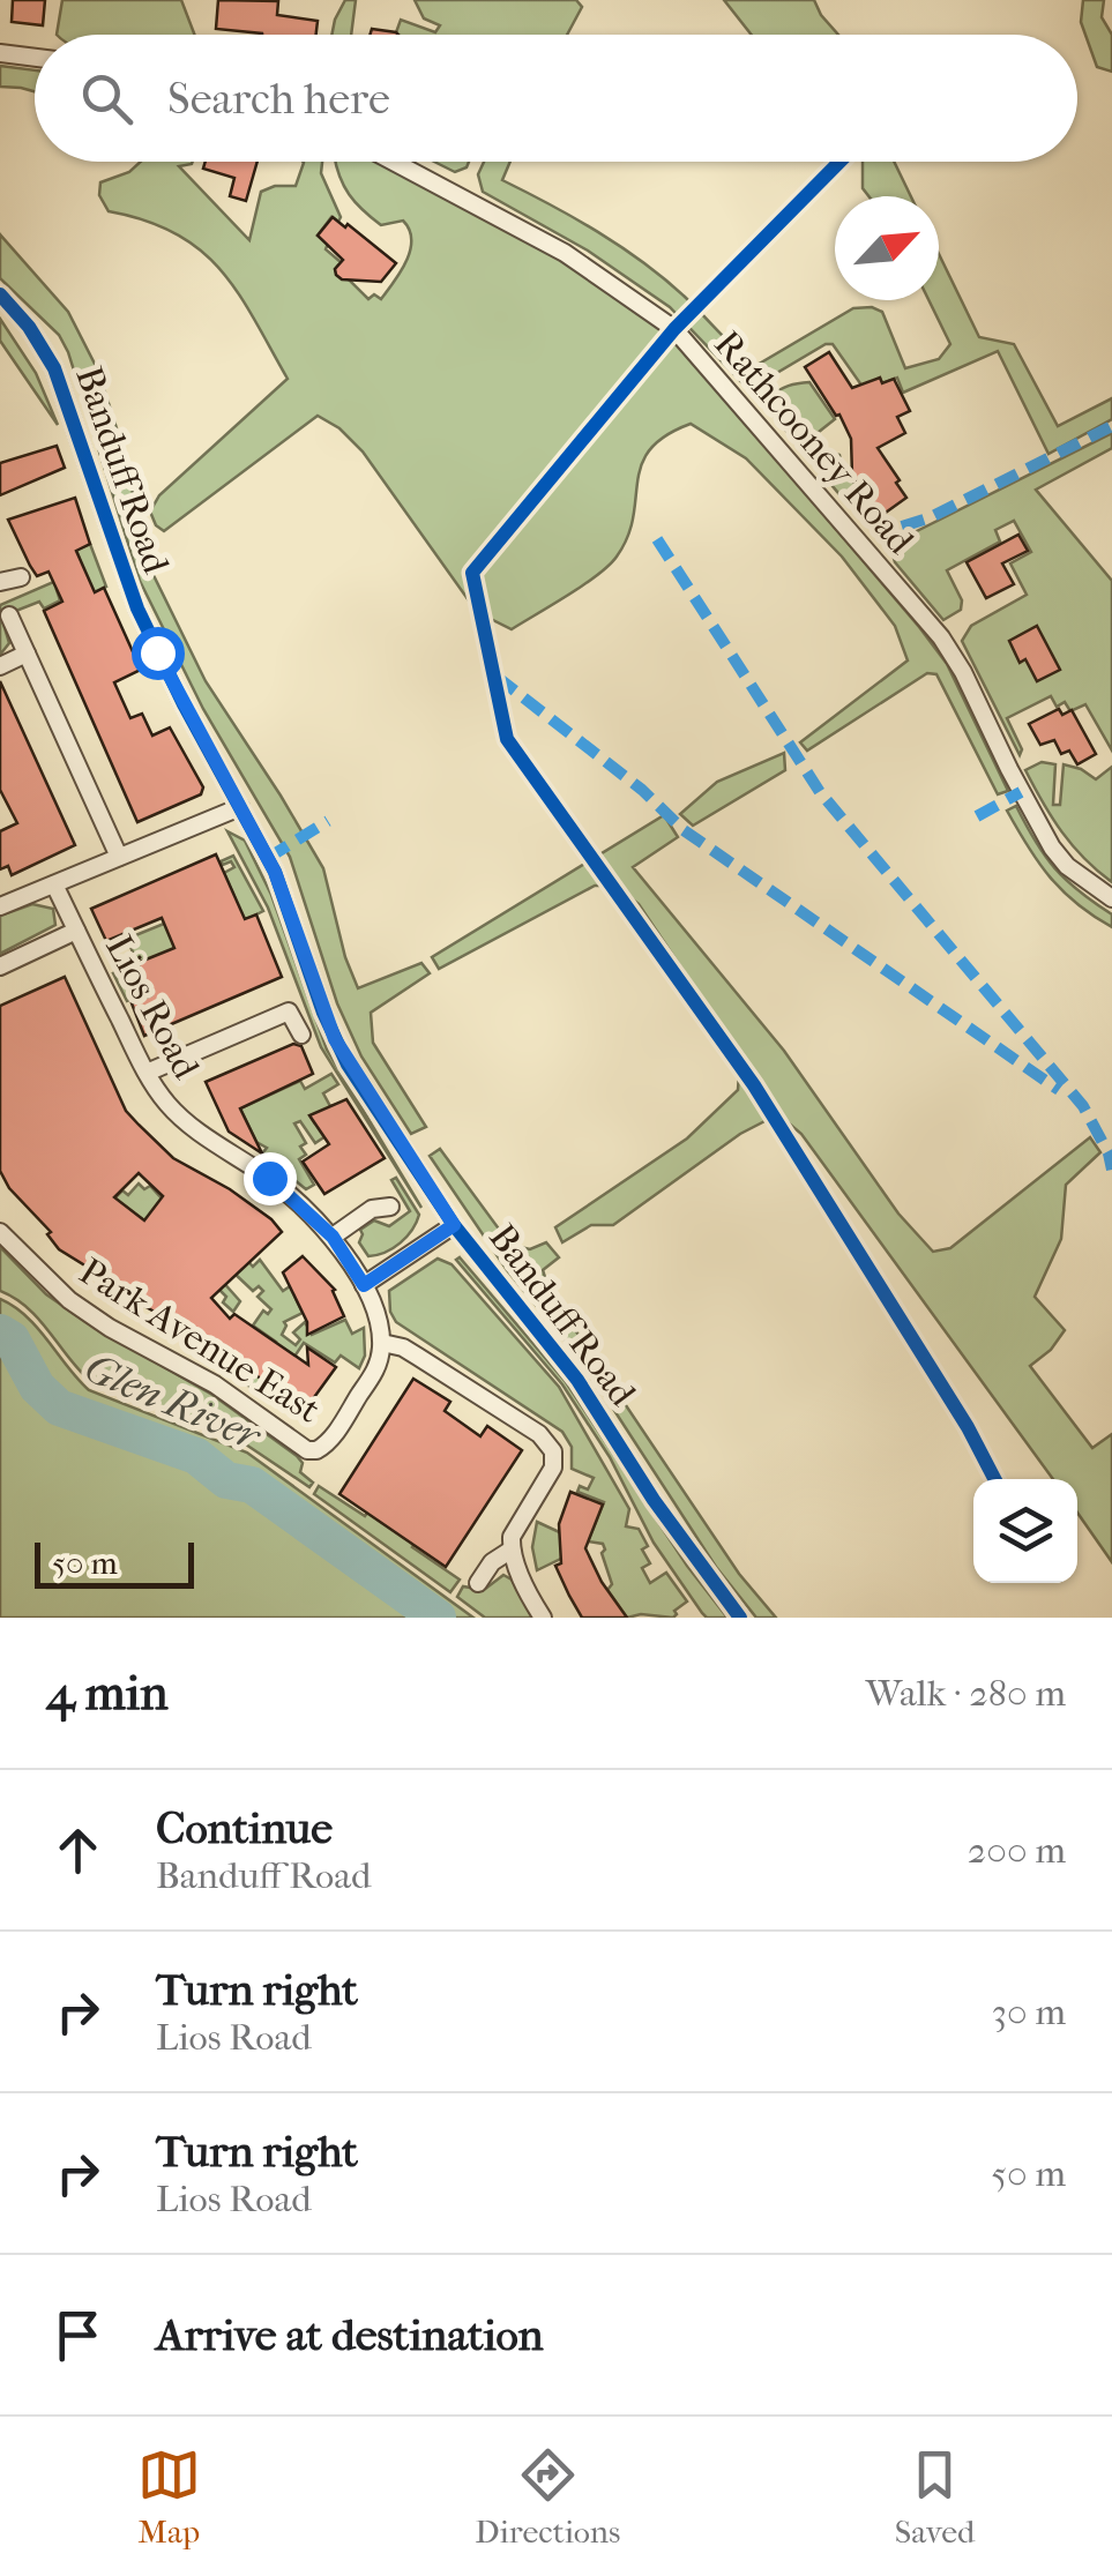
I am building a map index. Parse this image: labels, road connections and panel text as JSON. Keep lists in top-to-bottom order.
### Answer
{
  "streets": {
    "street": [
      "Rathcooney Road",
      "Banduff Road",
      "Lios Road",
      "Park Avenue East"
    ]
  },
  "crossings": [
    ["Lios Road", "Park Avenue East"]
  ],
  "water": ["Glen River"],
  "scale_bar": "50 m",
  "north": "top right",
  "page": {
    "search": "Search here",
    "scale": "50 m",
    "heading": ["4 min", "Walk · 280 m"],
    "list": [
      ["Continue", "Banduff Road", "200 m"],
      ["Turn right", "Lios Road", "30 m"],
      ["Turn right", "Lios Road", "50 m"],
      "Arrive at destination"
    ],
    "nav": ["Map", "Directions", "Saved"]
  }
}
